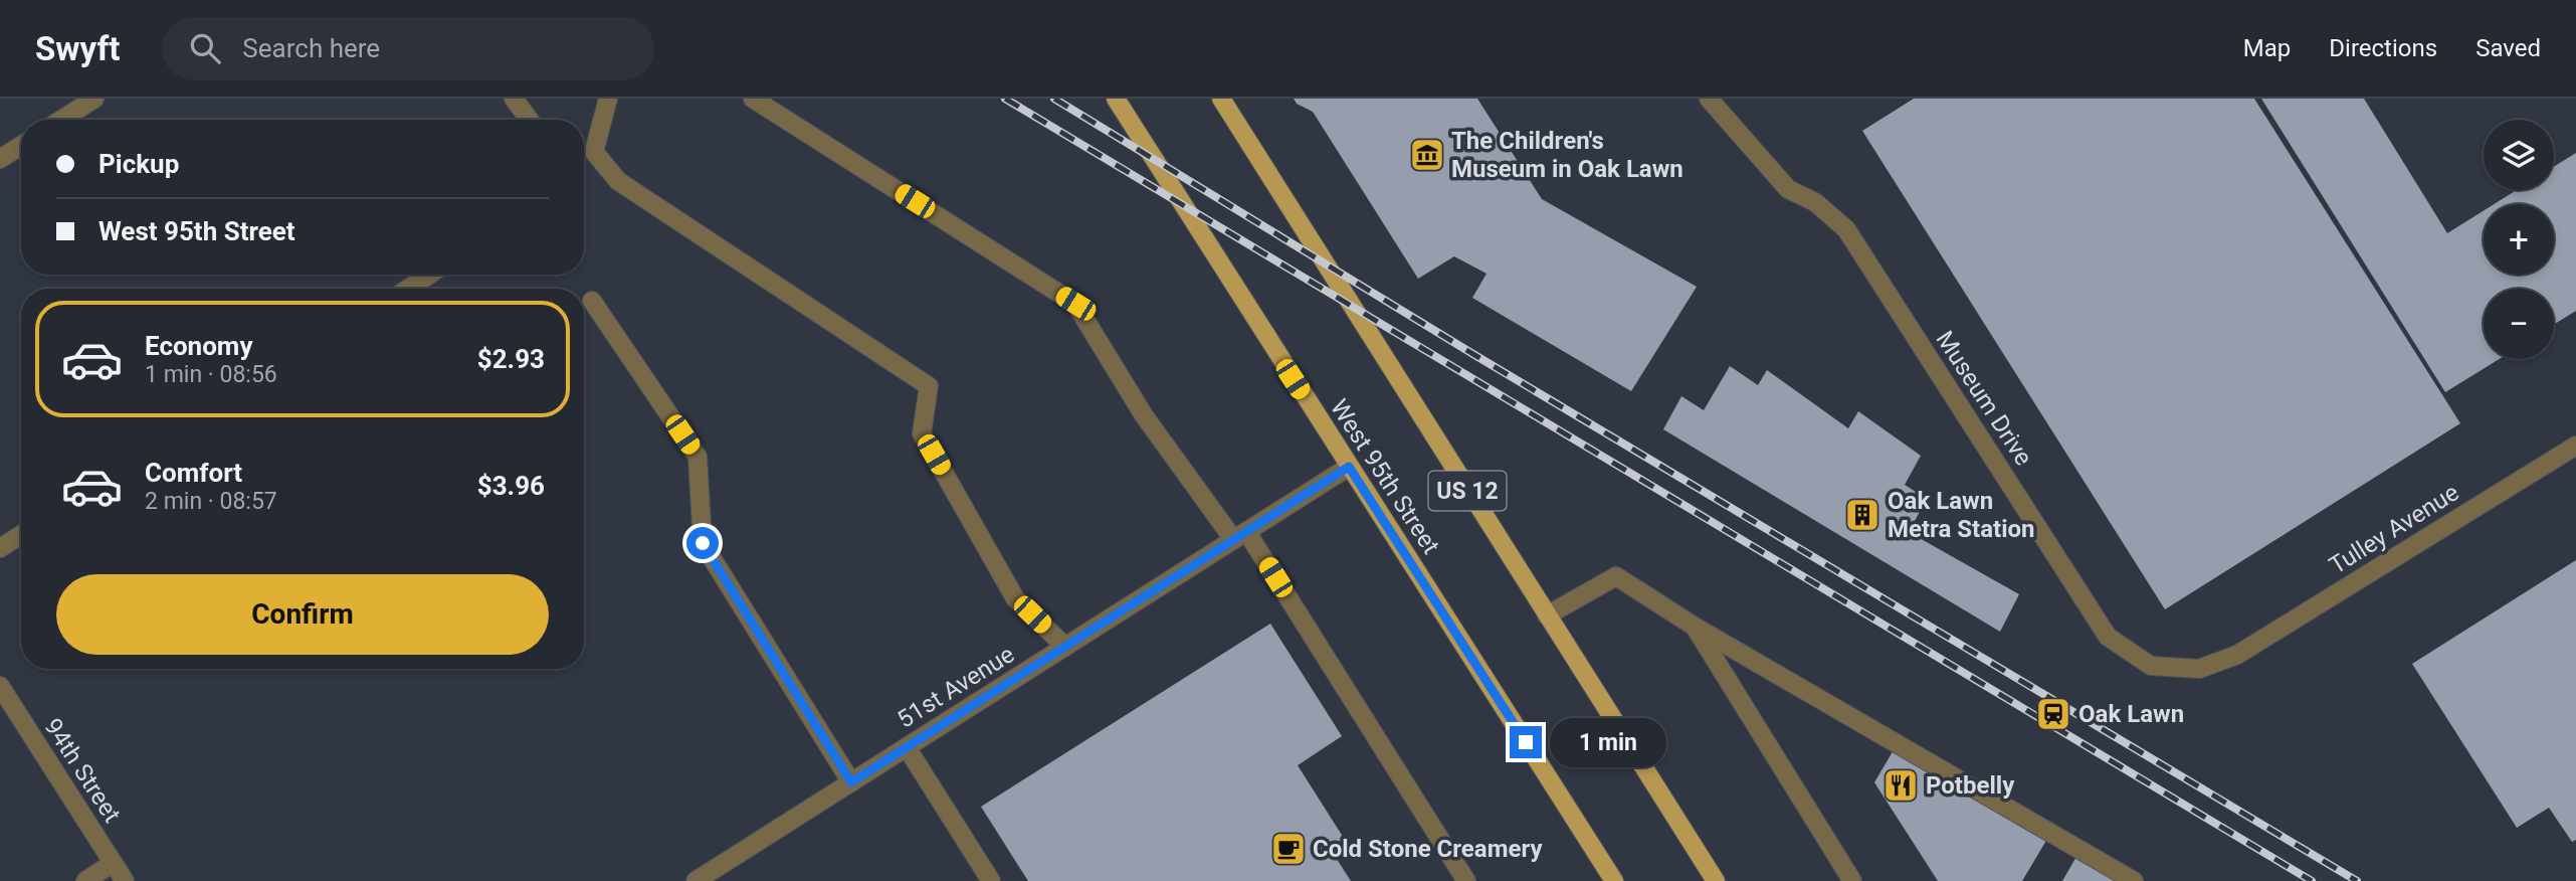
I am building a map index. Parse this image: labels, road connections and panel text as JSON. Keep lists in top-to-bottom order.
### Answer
{
  "streets": {
    "main road": ["West 95th Street", "US 12"],
    "street": [
      "Museum Drive",
      "Tulley Avenue",
      "51st Avenue",
      "94th Street"
    ]
  },
  "crossings": [
    ["Museum Drive", "Tulley Avenue"],
    ["West 95th Street", "51st Avenue"]
  ],
  "places": {
    "museum": ["The Children's Museum in Oak Lawn"],
    "building": ["Oak Lawn Metra Station"],
    "station": ["Oak Lawn"],
    "restaurant": ["Potbelly"],
    "cafe": ["Cold Stone Creamery"]
  },
  "page": {
    "header": "Swyft",
    "search": "Search here",
    "nav": ["Map", "Directions", "Saved"],
    "map_buttons": ["+", "−"],
    "banner": ["Pickup", "West 95th Street"],
    "list": [
      {
        "name": "Economy",
        "note": "1 min · 08:56",
        "value": "$2.93"
      },
      {
        "name": "Comfort",
        "note": "2 min · 08:57",
        "value": "$3.96"
      }
    ],
    "buttons": "Confirm",
    "bubble": "1 min"
  }
}
